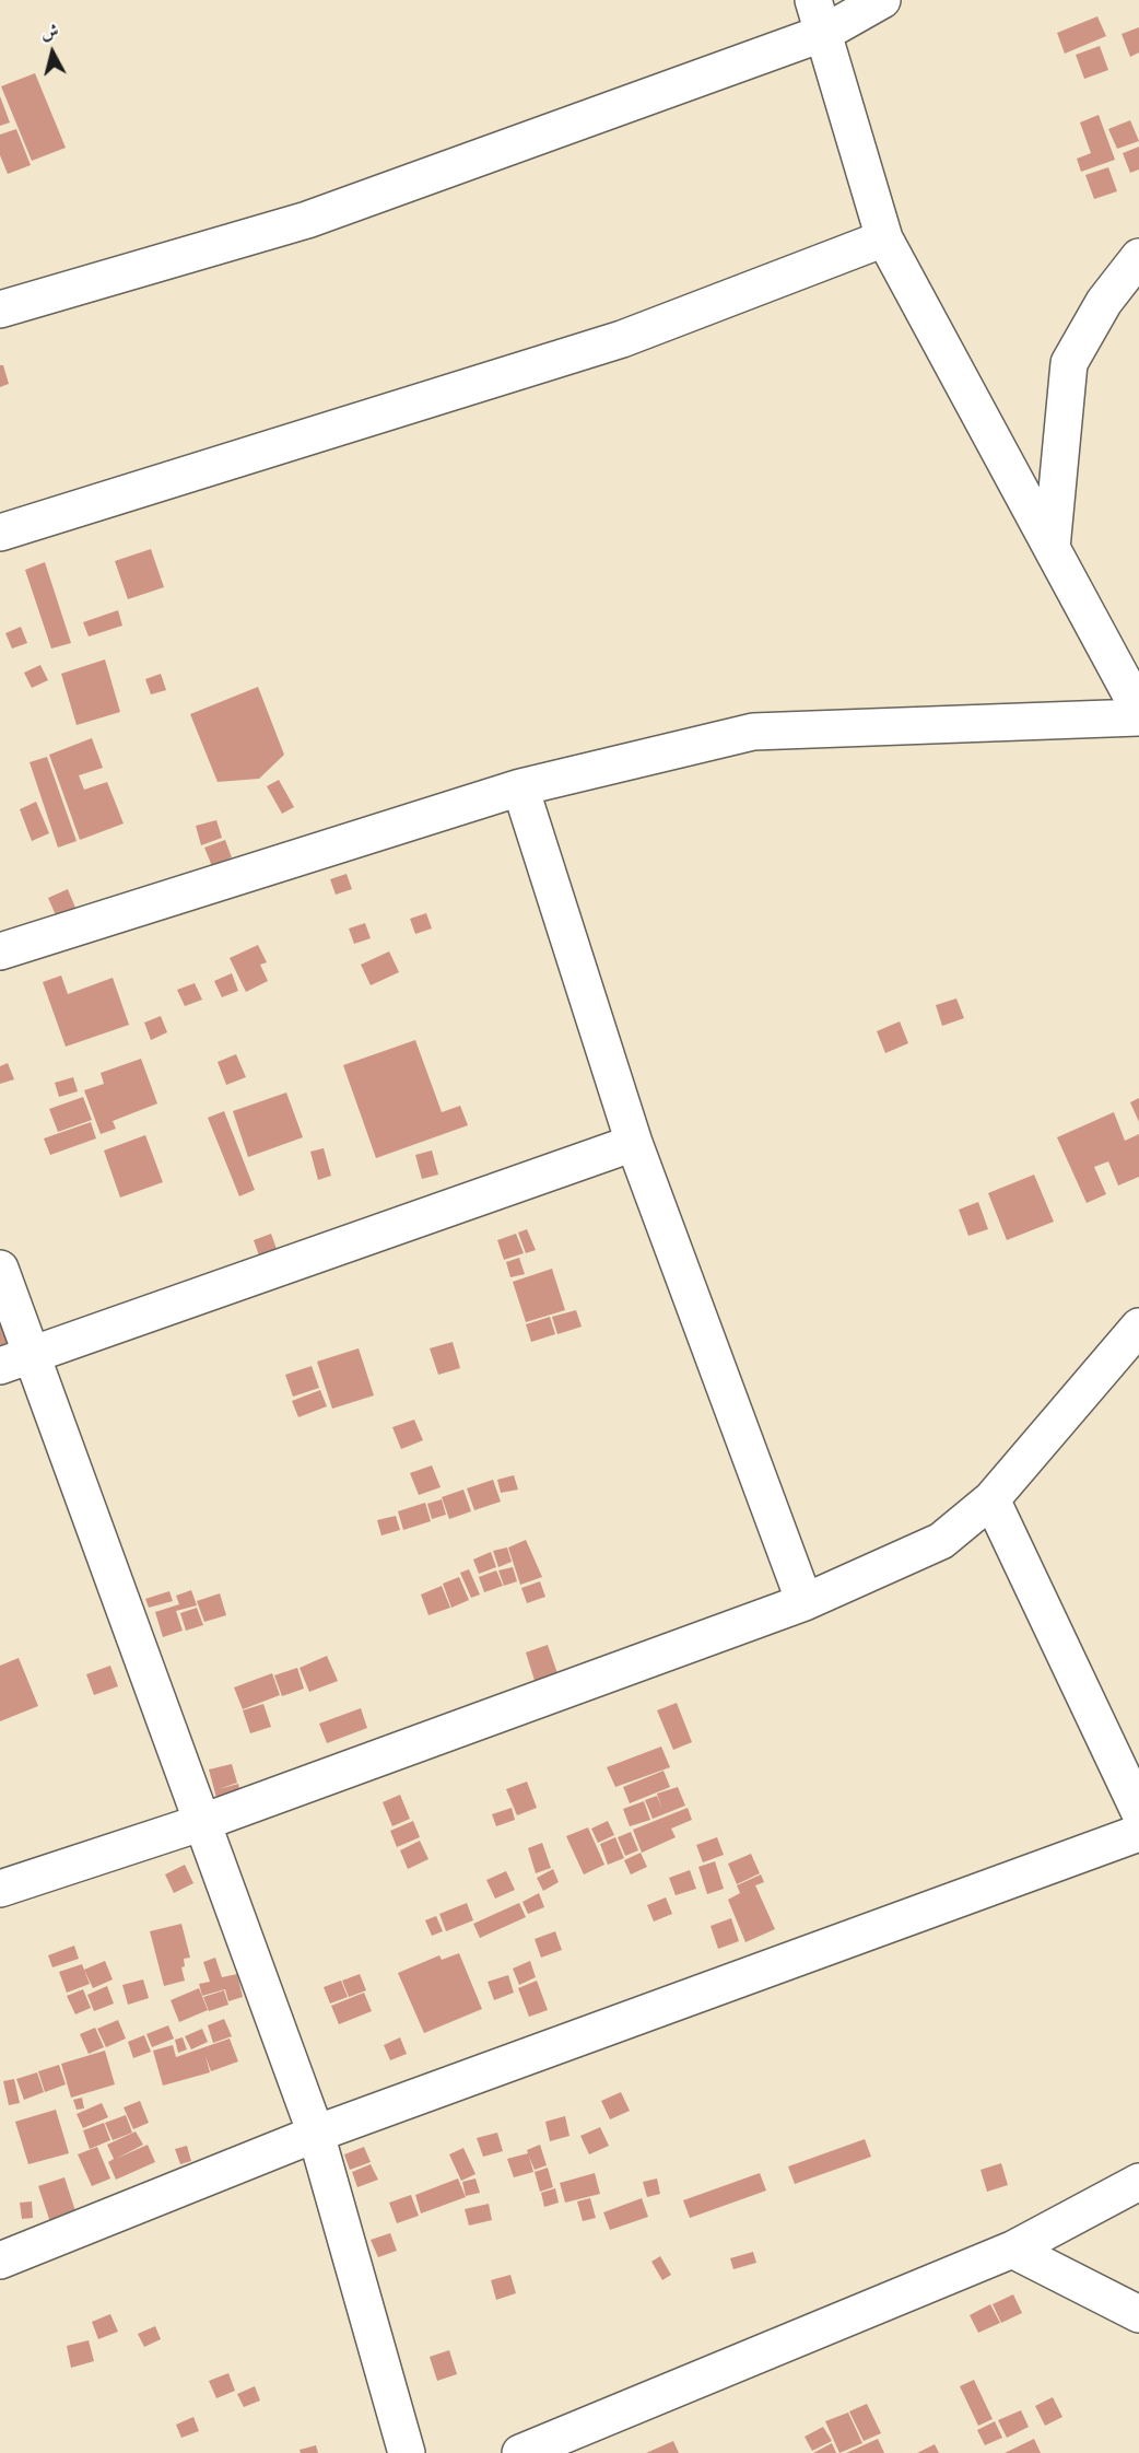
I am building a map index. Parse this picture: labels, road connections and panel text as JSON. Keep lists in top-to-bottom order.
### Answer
{
  "north": "top"
}
